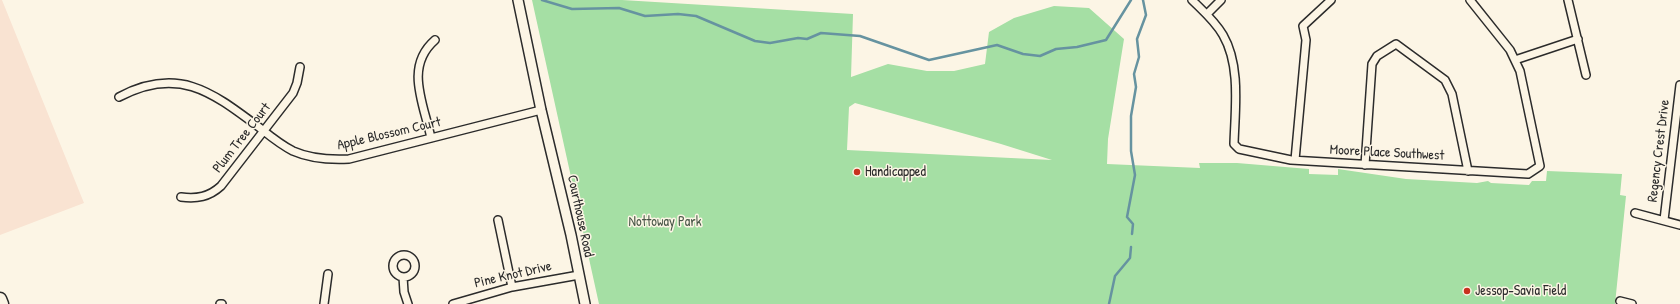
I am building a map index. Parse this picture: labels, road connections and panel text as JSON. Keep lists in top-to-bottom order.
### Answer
{
  "streets": {
    "street": [
      "Apple Blossom Court",
      "Plum Tree Court",
      "Regency Crest Drive",
      "Moore Place Southwest",
      "Courthouse Road",
      "Pine Knot Drive"
    ]
  },
  "crossings": [
    ["Apple Blossom Court", "Plum Tree Court"],
    ["Apple Blossom Court", "Courthouse Road"],
    ["Courthouse Road", "Pine Knot Drive"]
  ],
  "parks": ["Nottoway Park"],
  "places": ["Handicapped", "Jessop-Savia Field"]
}
